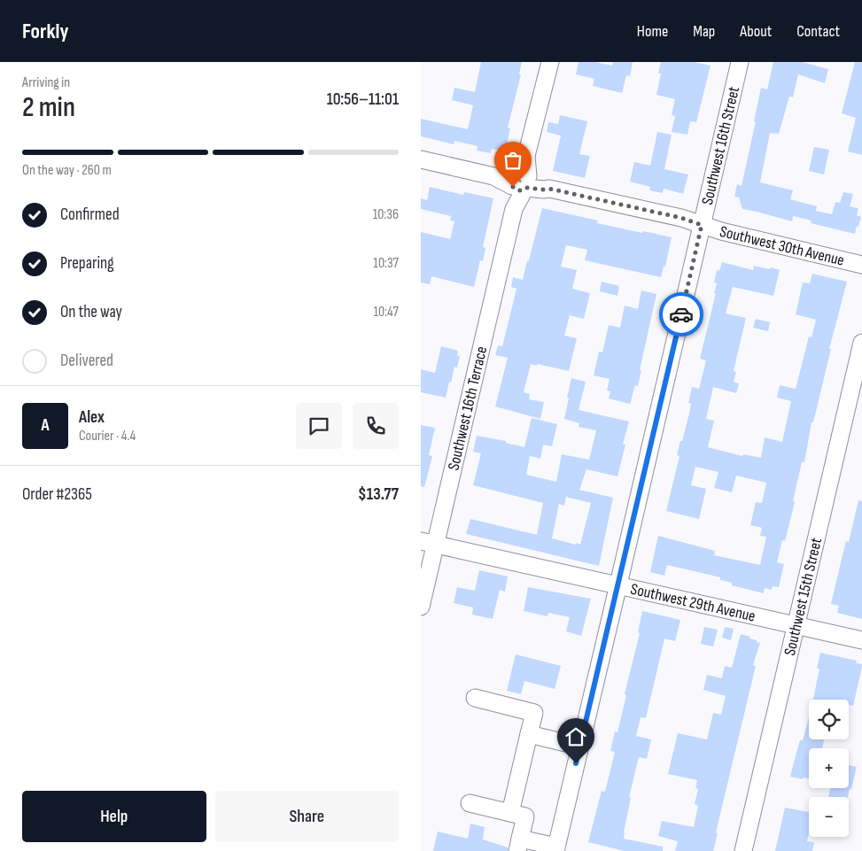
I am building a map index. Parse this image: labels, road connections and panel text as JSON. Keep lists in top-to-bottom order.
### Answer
{
  "streets": {
    "street": [
      "Southwest 16th Street",
      "Southwest 30th Avenue",
      "Southwest 16th Terrace",
      "Southwest 15th Street",
      "Southwest 29th Avenue"
    ]
  },
  "crossings": [
    ["Southwest 16th Street", "Southwest 30th Avenue"],
    ["Southwest 16th Street", "Southwest 29th Avenue"],
    ["Southwest 30th Avenue", "Southwest 16th Terrace"],
    ["Southwest 16th Terrace", "Southwest 29th Avenue"],
    ["Southwest 15th Street", "Southwest 29th Avenue"]
  ],
  "page": {
    "header": "Forkly",
    "nav": [
      "Home",
      "Map",
      "About",
      "Contact"
    ],
    "heading": ["2 min", "Arriving in", "10:56–11:01"],
    "panel": [
      "Alex",
      "Courier · 4.4",
      "Order #2365",
      "$13.77"
    ],
    "bar": "On the way · 260 m",
    "list": [
      ["Confirmed", "10:36"],
      ["Preparing", "10:37"],
      ["On the way", "10:47"],
      "Delivered"
    ],
    "round": "A",
    "map_buttons": ["+", "−"],
    "buttons": ["Help", "Share"]
  }
}
